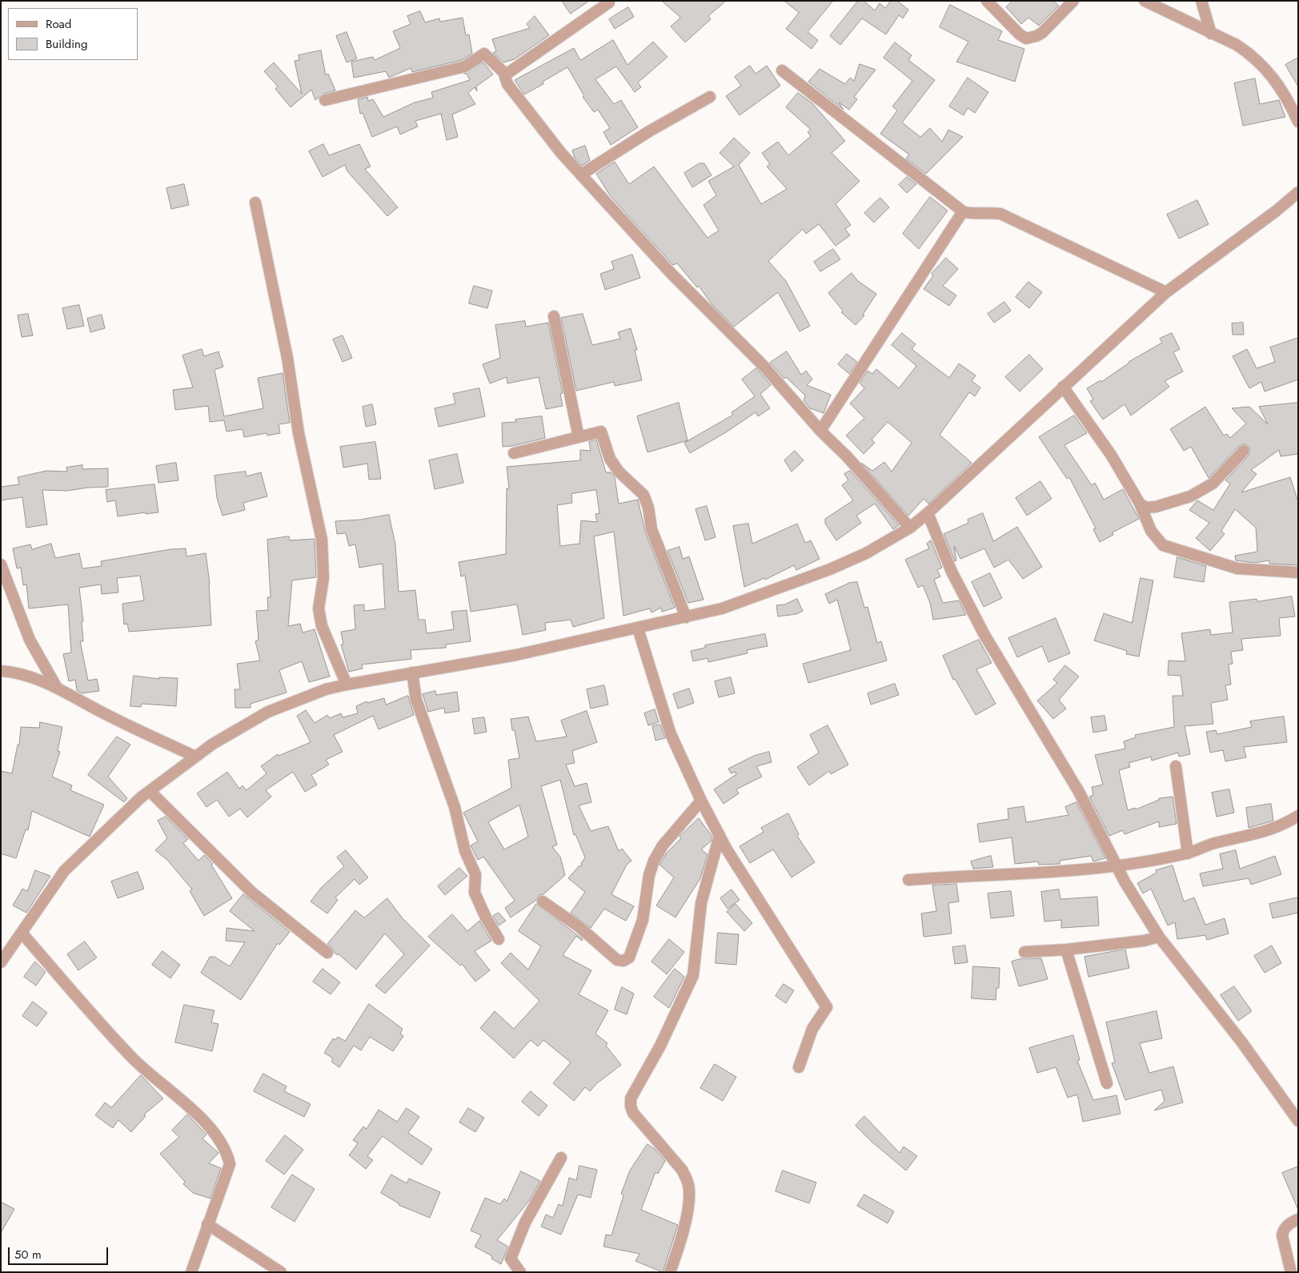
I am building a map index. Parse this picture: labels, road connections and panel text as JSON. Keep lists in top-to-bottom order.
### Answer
{
  "legend": ["Road", "Building"],
  "scale_bar": "50 m"
}
